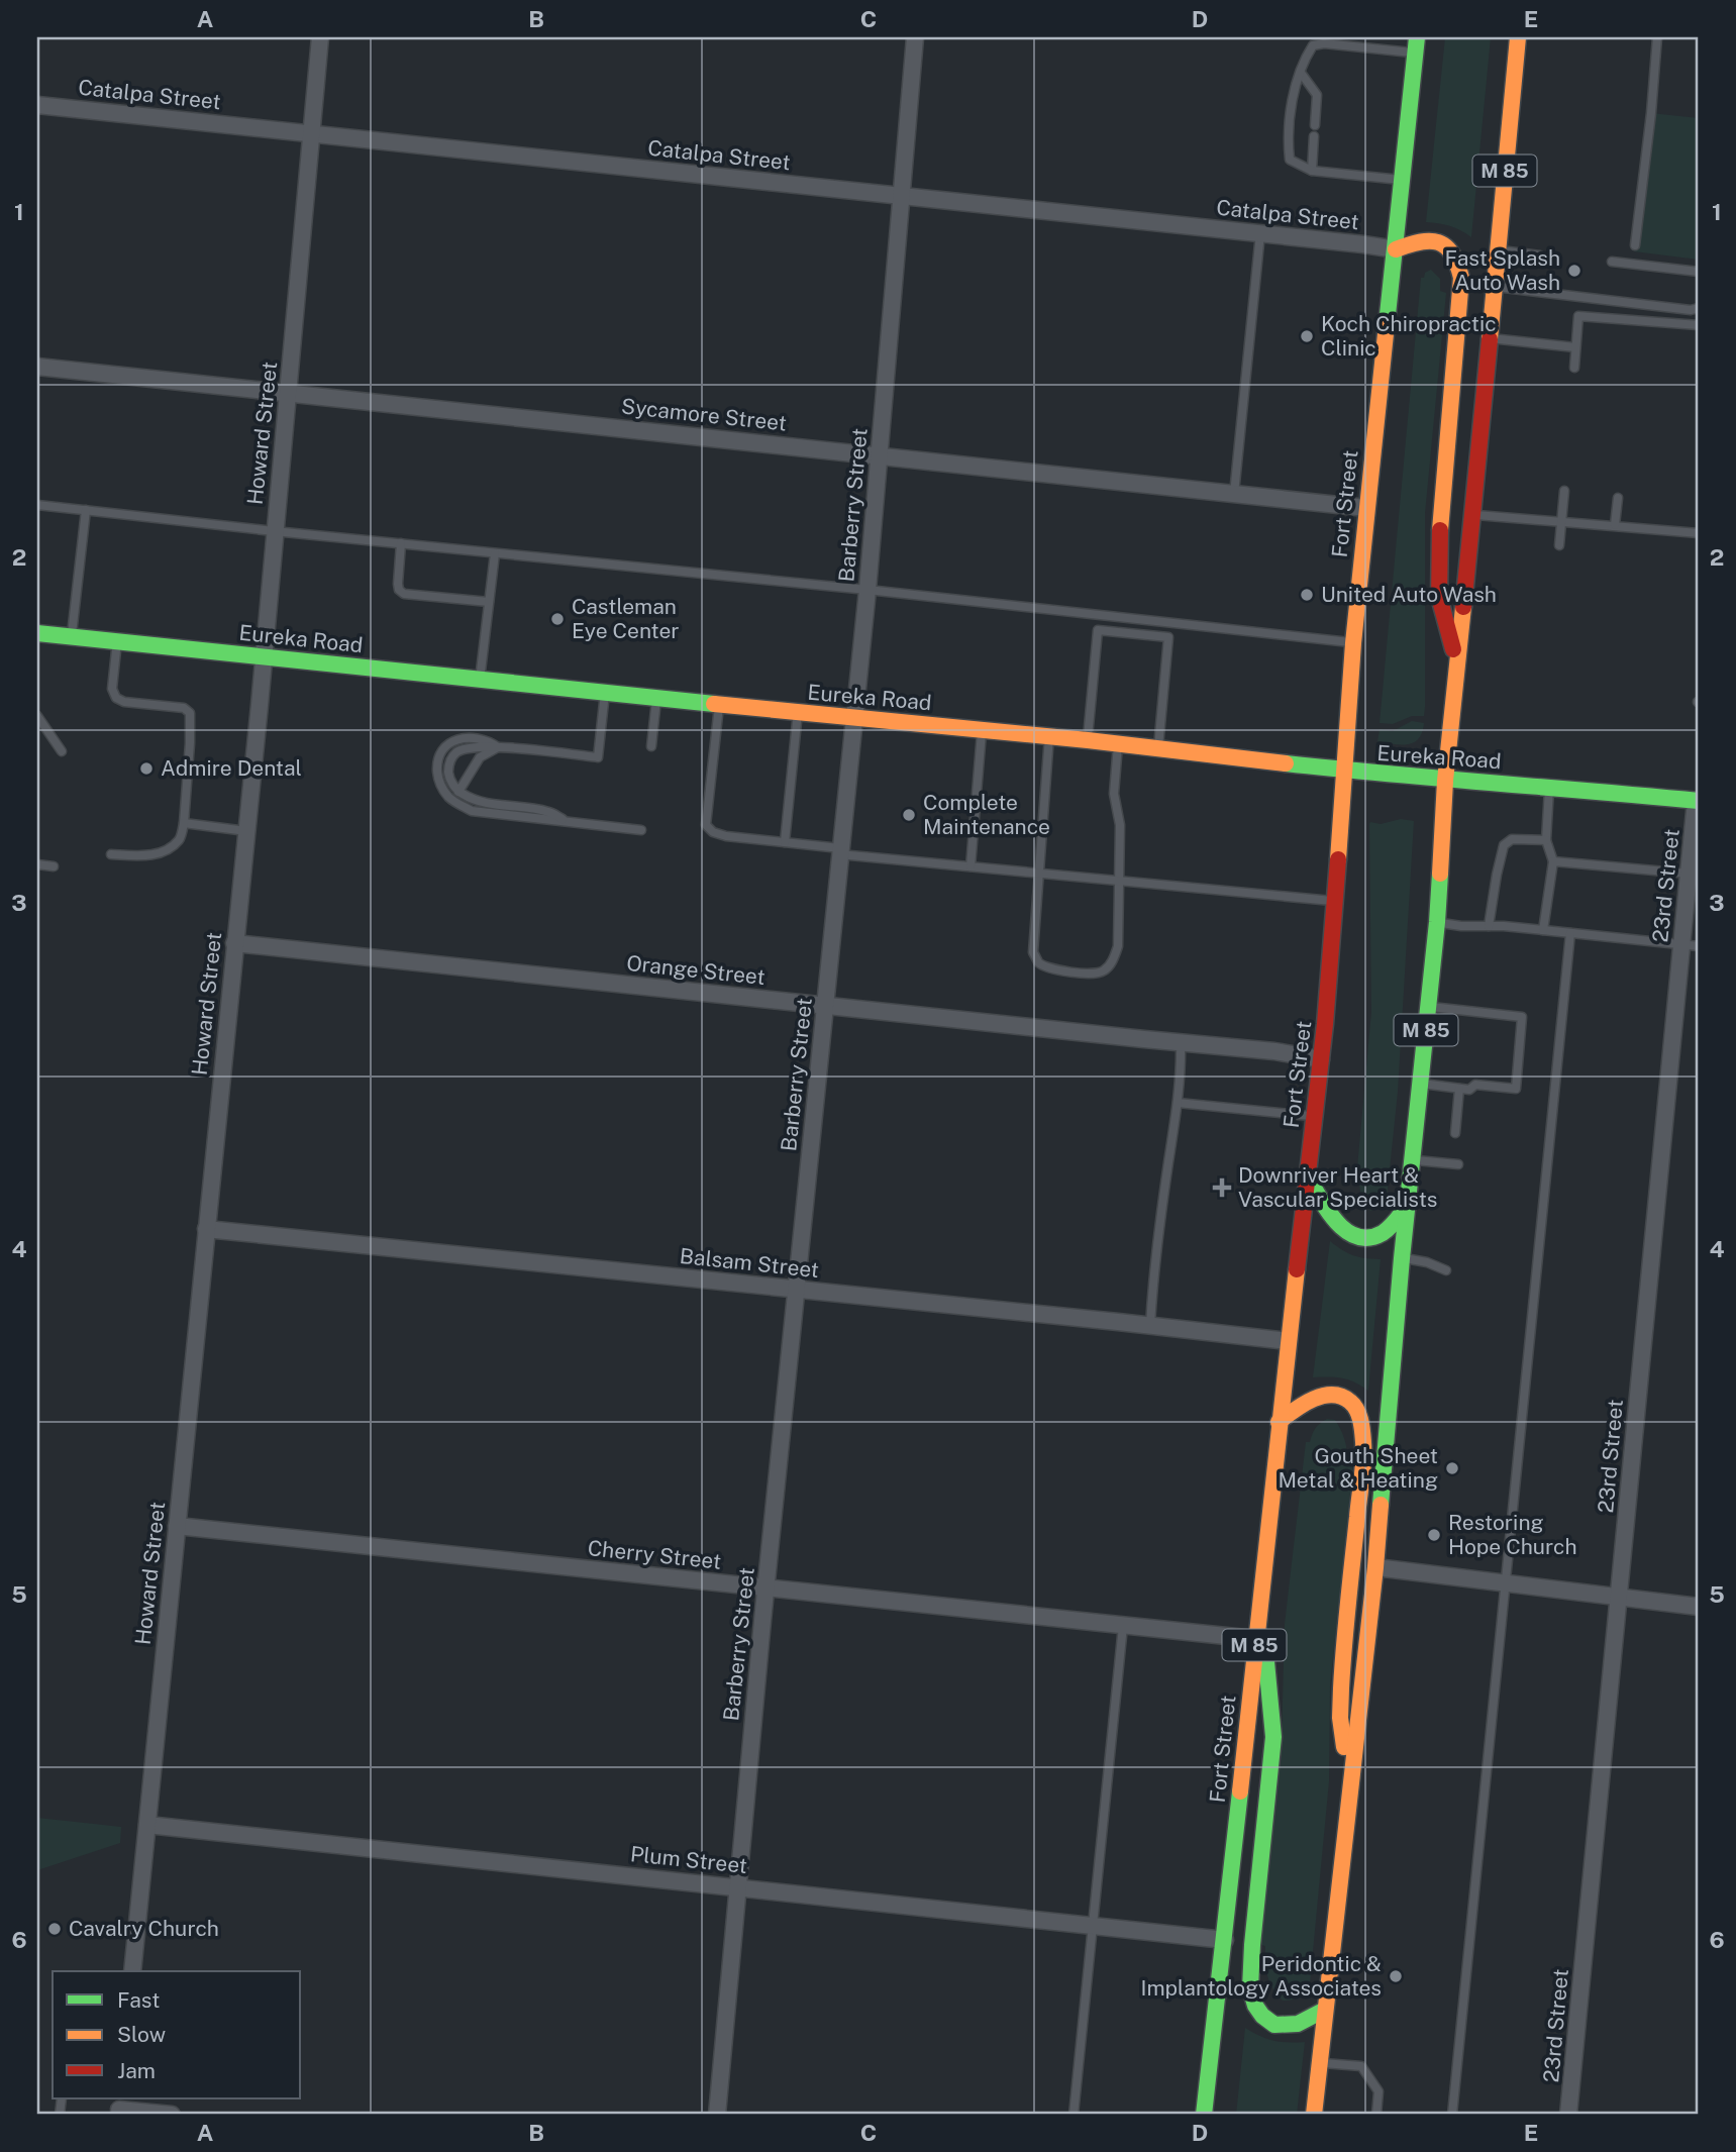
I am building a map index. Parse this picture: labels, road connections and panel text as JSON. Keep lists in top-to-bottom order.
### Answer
{
  "streets": {
    "main road": ["M 85", "Fort Street", "Eureka Road"],
    "street": [
      "Catalpa Street",
      "Sycamore Street",
      "Howard Street",
      "Barberry Street",
      "23rd Street",
      "Orange Street",
      "Balsam Street",
      "Cherry Street",
      "Plum Street"
    ]
  },
  "crossings": [
    ["Catalpa Street", "Howard Street"],
    ["Catalpa Street", "Fort Street"],
    ["Catalpa Street", "Barberry Street"],
    ["M 85", "Eureka Road"],
    ["Sycamore Street", "Howard Street"],
    ["Sycamore Street", "Fort Street"],
    ["Sycamore Street", "Barberry Street"],
    ["Howard Street", "Eureka Road"],
    ["Howard Street", "Orange Street"],
    ["Howard Street", "Balsam Street"],
    ["Howard Street", "Cherry Street"],
    ["Howard Street", "Plum Street"],
    ["Fort Street", "Eureka Road"],
    ["Fort Street", "Orange Street"],
    ["Fort Street", "Balsam Street"],
    ["Fort Street", "Cherry Street"],
    ["Fort Street", "Plum Street"],
    ["Barberry Street", "Eureka Road"],
    ["Barberry Street", "Orange Street"],
    ["Barberry Street", "Balsam Street"],
    ["Barberry Street", "Cherry Street"],
    ["Barberry Street", "Plum Street"],
    ["Eureka Road", "23rd Street"]
  ],
  "places": {
    "other": [
      "Fast Splash Auto Wash",
      "Koch Chiropractic Clinic",
      "United Auto Wash",
      "Castleman Eye Center",
      "Admire Dental",
      "Complete Maintenance",
      "Gouth Sheet Metal & Heating",
      "Restoring Hope Church",
      "Cavalry Church",
      "Peridontic & Implantology Associates"
    ],
    "health": ["Downriver Heart & Vascular Specialists"]
  },
  "legend": ["Fast", "Slow", "Jam"],
  "grid": {
    "columns": [
      "A",
      "B",
      "C",
      "D",
      "E"
    ],
    "rows": [
      "1",
      "2",
      "3",
      "4",
      "5",
      "6"
    ]
  }
}
